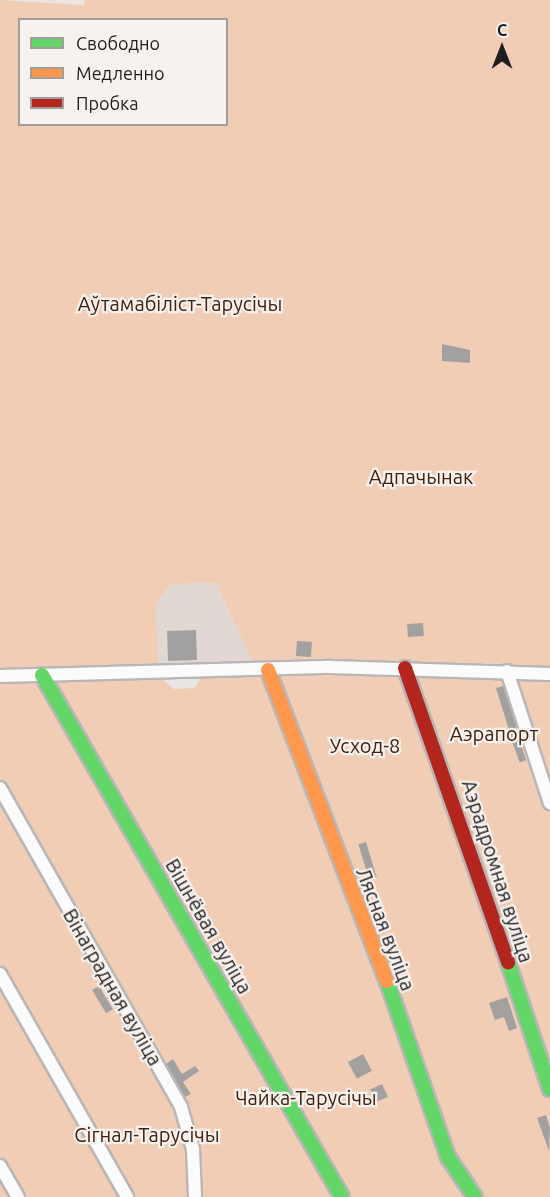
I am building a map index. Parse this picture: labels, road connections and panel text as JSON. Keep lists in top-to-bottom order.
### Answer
{
  "streets": {
    "street": [
      "Аэрадромная вуліца",
      "Вішнёвая вуліца",
      "Лясная вуліца",
      "Вінаградная вуліца"
    ]
  },
  "parks": [
    "Аўтамабіліст-Тарусічы",
    "Адпачынак",
    "Аэрапорт",
    "Усход-8",
    "Чайка-Тарусічы",
    "Сігнал-Тарусічы"
  ],
  "legend": ["Свободно", "Медленно", "Пробка"],
  "north": "top"
}
